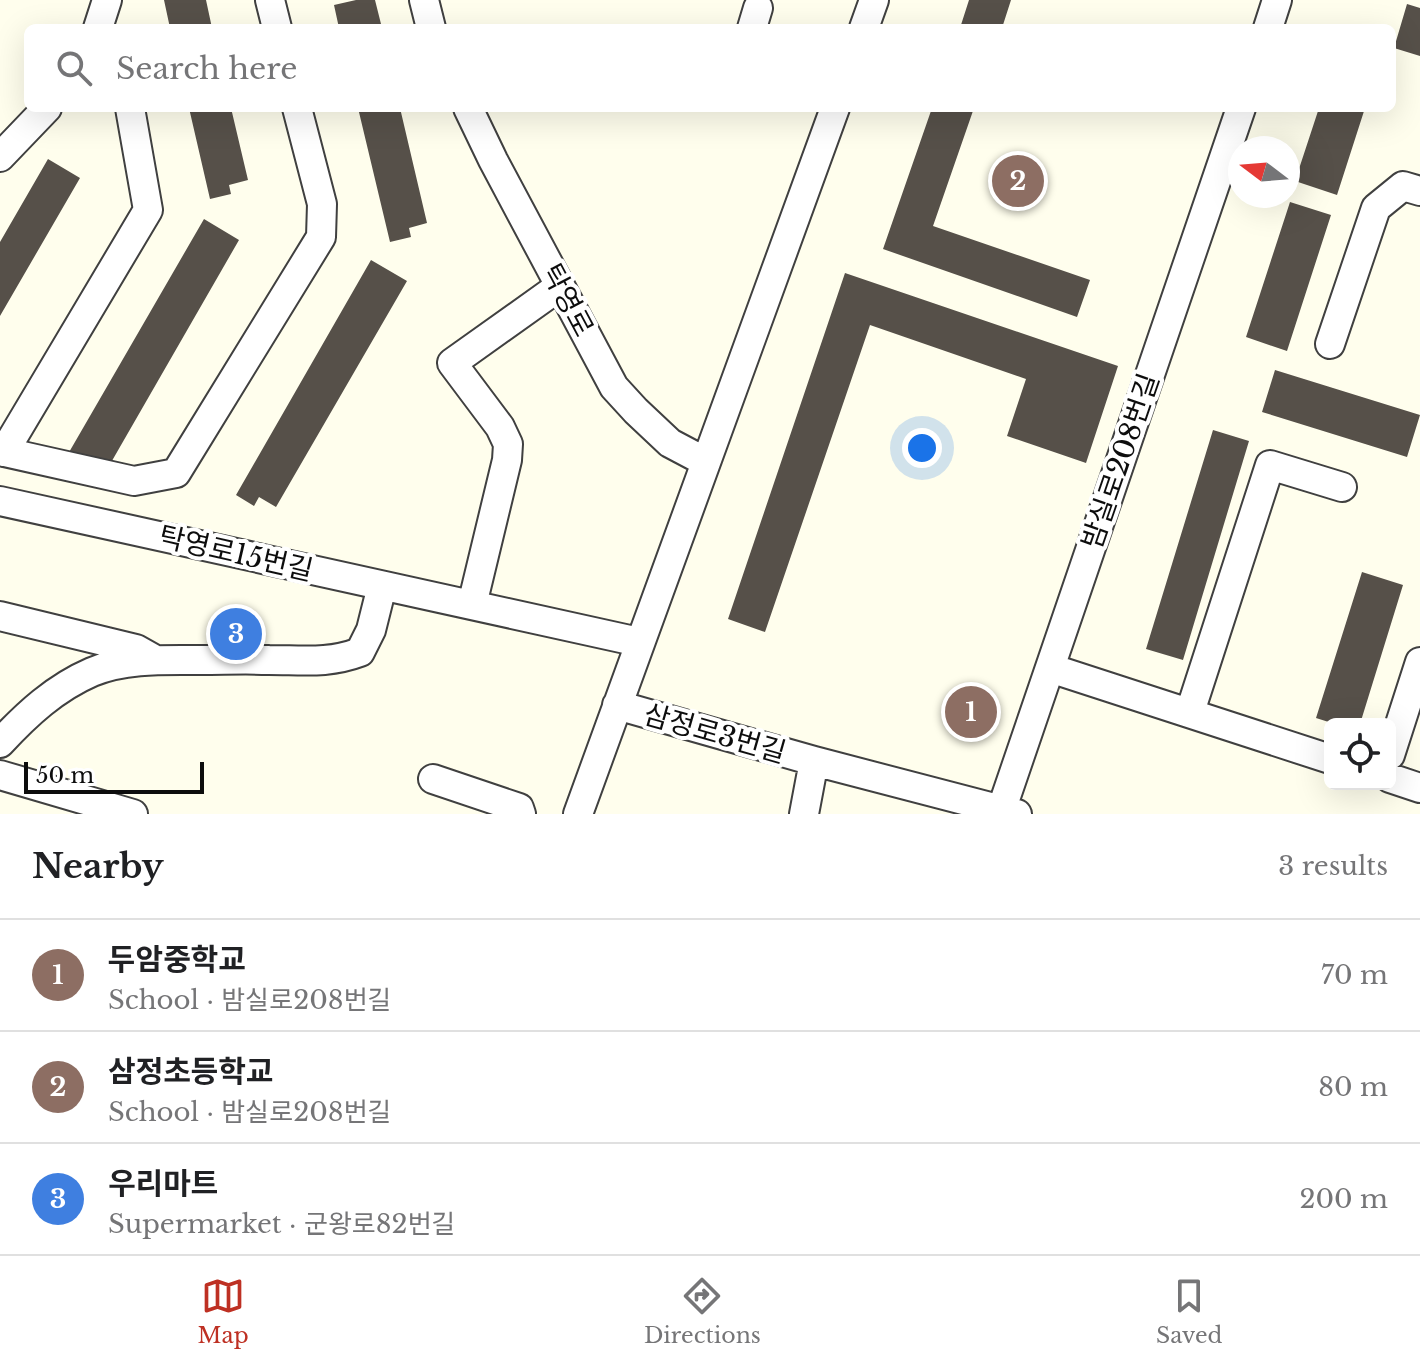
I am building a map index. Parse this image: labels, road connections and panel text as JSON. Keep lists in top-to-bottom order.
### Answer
{
  "streets": {
    "street": [
      "탁영로",
      "밤실로208번길",
      "탁영로15번길",
      "삼정로3번길"
    ]
  },
  "crossings": [
    ["밤실로208번길", "삼정로3번길"]
  ],
  "scale_bar": "50 m",
  "north": "left",
  "page": {
    "search": "Search here",
    "pins": ["2", "3", "1"],
    "scale": "50 m",
    "heading": ["Nearby", "3 results"],
    "list": [
      {
        "mark": "1",
        "name": "두암중학교",
        "note": "School · 밤실로208번길",
        "value": "70 m"
      },
      {
        "mark": "2",
        "name": "삼정초등학교",
        "note": "School · 밤실로208번길",
        "value": "80 m"
      },
      {
        "mark": "3",
        "name": "우리마트",
        "note": "Supermarket · 군왕로82번길",
        "value": "200 m"
      }
    ],
    "nav": ["Map", "Directions", "Saved"]
  }
}
